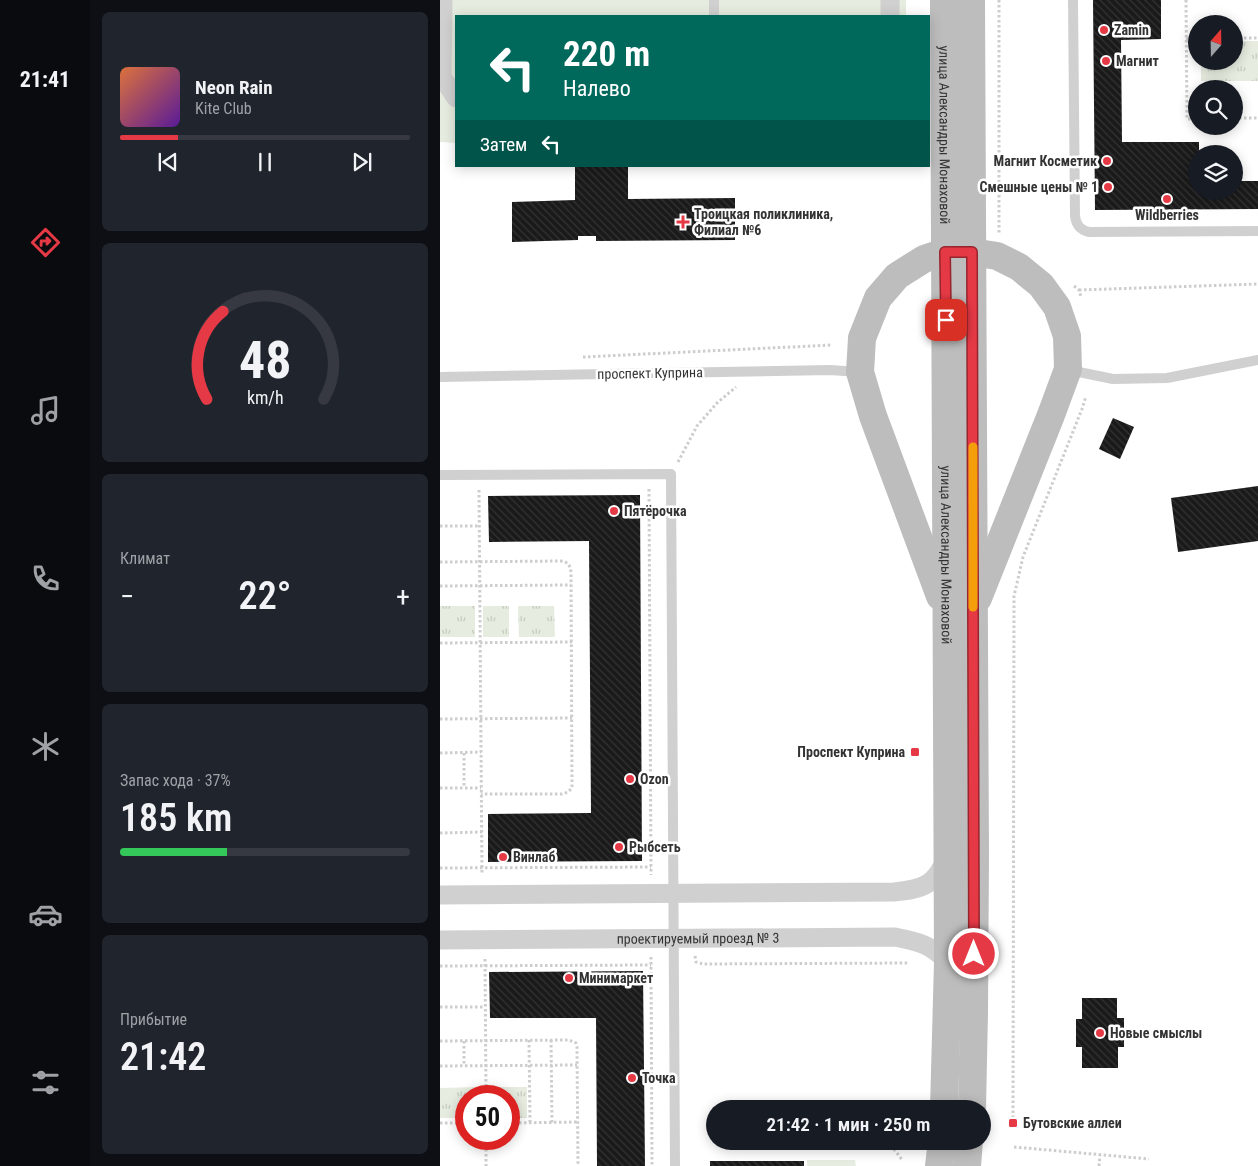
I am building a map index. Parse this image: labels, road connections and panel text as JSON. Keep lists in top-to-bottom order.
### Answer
{
  "streets": {
    "main road": ["улица Александры Монаховой"],
    "street": ["проектируемый проезд № 3"],
    "lane": ["проспект Куприна"]
  },
  "crossings": [
    ["улица Александры Монаховой", "проектируемый проезд № 3"]
  ],
  "places": {
    "other": [
      "Zamin",
      "Магнит",
      "Магнит Косметик",
      "Смешные цены № 1",
      "Wildberries",
      "Пятёрочка",
      "Ozon",
      "Рыбсеть",
      "Винлаб",
      "Минимаркет",
      "Новые смыслы",
      "Точка"
    ],
    "health": ["Троицкая поликлиника, Филиал №6"],
    "transit": ["Проспект Куприна", "Бутовские аллеи"]
  },
  "north": "top",
  "page": {
    "tabs": "21:41",
    "turn": ["220 m", "Налево"],
    "song": ["Neon Rain", "Kite Club"],
    "then": "Затем",
    "tile": [
      "Климат",
      ["Запас хода · 37%", "185 km"],
      ["Прибытие", "21:42"]
    ],
    "heat": ["−", "22°", "+"],
    "limit": "50",
    "trip": "21:42 · 1 мин · 250 m",
    "gauge": ["48", "km/h"]
  }
}
